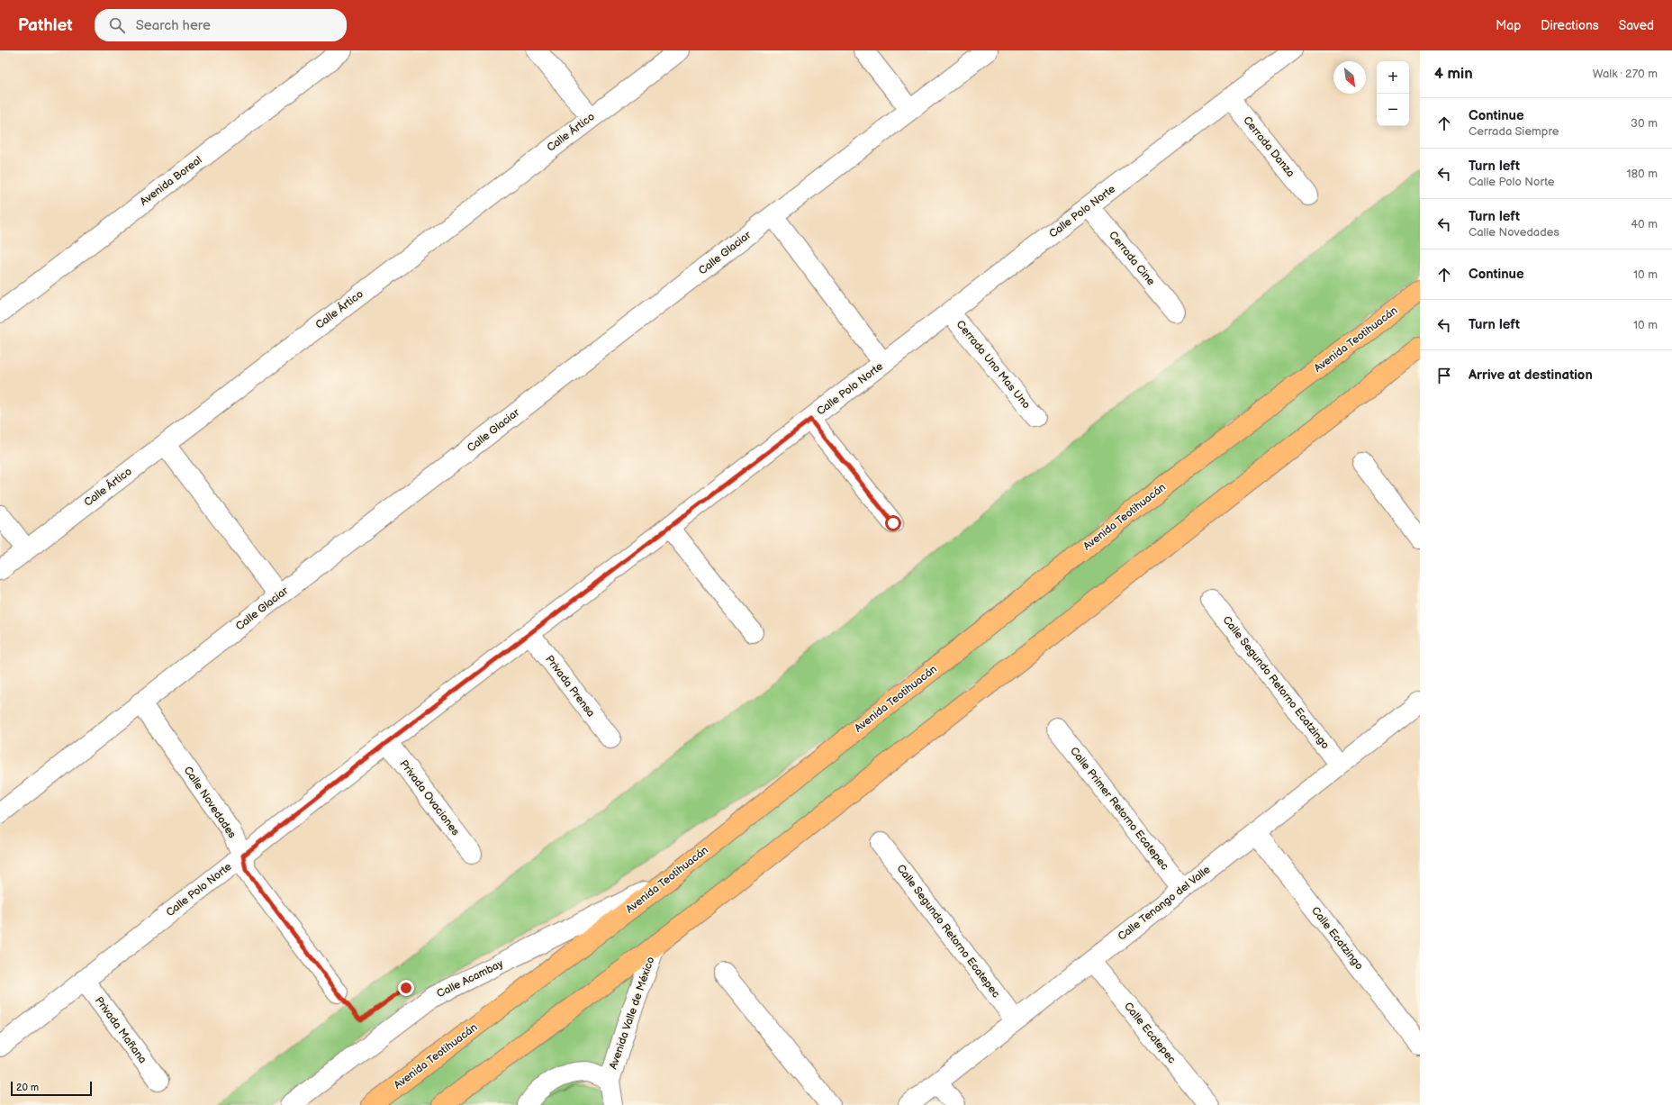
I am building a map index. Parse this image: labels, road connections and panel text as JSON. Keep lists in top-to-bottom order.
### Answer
{
  "streets": {
    "main road": ["Avenida Teotihuacán"],
    "street": [
      "Calle Ártico",
      "Cerrada Danza",
      "Avenida Boreal",
      "Calle Polo Norte",
      "Calle Glaciar",
      "Cerrada Cine",
      "Cerrada Uno Mas Uno",
      "Calle Segundo Retorno Ecatzingo",
      "Privada Prensa",
      "Privada Ovaciones",
      "Calle Novedades",
      "Calle Primer Retorno Ecatepec",
      "Calle Tenango del Valle",
      "Calle Segundo Retorno Ecatepec",
      "Calle Ecatzingo",
      "Calle Acambay",
      "Avenida Valle de México",
      "Privada Mañana",
      "Calle Ecatepec"
    ]
  },
  "crossings": [
    ["Cerrada Danza", "Calle Polo Norte"],
    ["Calle Polo Norte", "Cerrada Cine"],
    ["Calle Polo Norte", "Cerrada Uno Mas Uno"],
    ["Calle Polo Norte", "Privada Prensa"],
    ["Calle Polo Norte", "Privada Ovaciones"],
    ["Calle Polo Norte", "Calle Novedades"],
    ["Calle Polo Norte", "Privada Mañana"],
    ["Calle Glaciar", "Calle Novedades"],
    ["Avenida Teotihuacán", "Calle Acambay"],
    ["Calle Segundo Retorno Ecatzingo", "Calle Tenango del Valle"],
    ["Calle Primer Retorno Ecatepec", "Calle Tenango del Valle"],
    ["Calle Tenango del Valle", "Calle Segundo Retorno Ecatepec"],
    ["Calle Tenango del Valle", "Calle Ecatzingo"],
    ["Calle Tenango del Valle", "Calle Ecatepec"]
  ],
  "scale_bar": "20 m",
  "north": "bottom right",
  "page": {
    "header": "Pathlet",
    "search": "Search here",
    "nav": ["Map", "Directions", "Saved"],
    "heading": ["4 min", "Walk · 270 m"],
    "map_buttons": ["+", "−"],
    "list": [
      ["Continue", "Cerrada Siempre", "30 m"],
      ["Turn left", "Calle Polo Norte", "180 m"],
      ["Turn left", "Calle Novedades", "40 m"],
      ["Continue", "10 m"],
      ["Turn left", "10 m"],
      "Arrive at destination"
    ],
    "scale": "20 m"
  }
}
